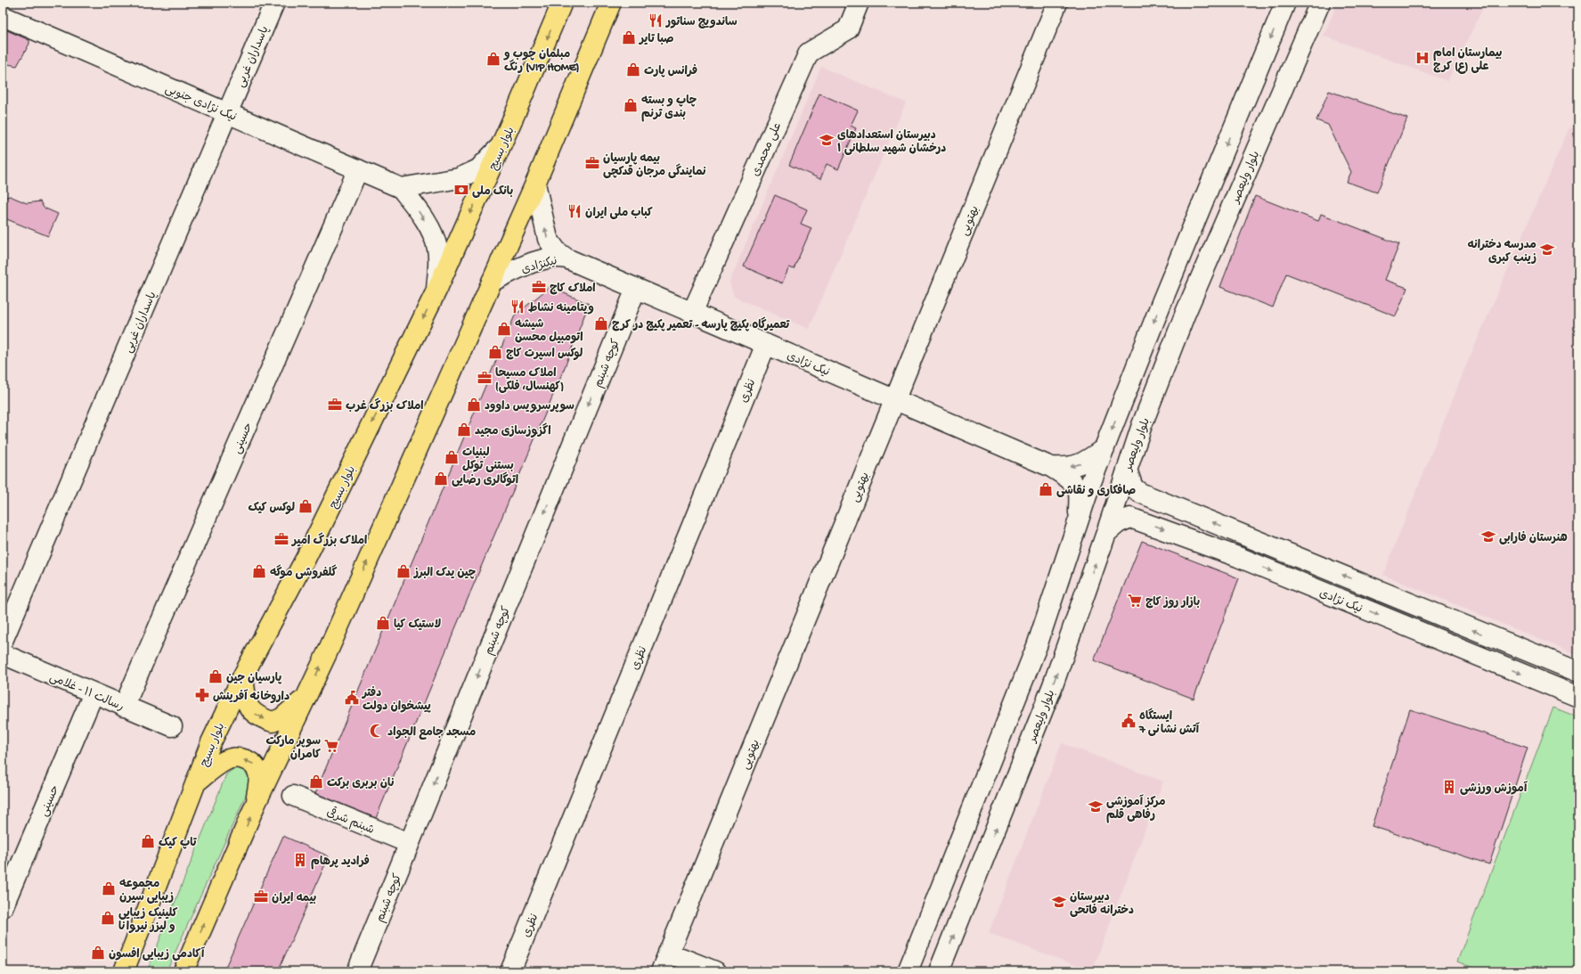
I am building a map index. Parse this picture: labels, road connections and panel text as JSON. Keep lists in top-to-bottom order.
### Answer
{
  "streets": {
    "main road": ["بلوار بسیج"],
    "street": [
      "پاسداران غربی",
      "نیک نژادی جنوبی",
      "علی محمدی",
      "بلوار ولیعصر",
      "بهتویی",
      "نیکنژادی",
      "کوچه شبنم",
      "نیک نژادی",
      "نظری",
      "حسینی",
      "رسالت ۱۱ - غلامی",
      "شبنم شرقی"
    ]
  },
  "crossings": [
    ["پاسداران غربی", "نیک نژادی جنوبی"],
    ["نیک نژادی جنوبی", "حسینی"],
    ["علی محمدی", "نیک نژادی"],
    ["بهتویی", "نیک نژادی"],
    ["نیکنژادی", "نیک نژادی"],
    ["کوچه شبنم", "نیک نژادی"],
    ["کوچه شبنم", "شبنم شرقی"],
    ["نیک نژادی", "نظری"],
    ["حسینی", "رسالت ۱۱ - غلامی"]
  ],
  "one_way": ["کوچه شبنم"],
  "places": {
    "restaurant": ["ساندویچ سناتور", "کباب ملی ایران", "ویتامینه نشاط"],
    "shop": [
      "صبا تایر",
      "مبلمان چوب و رنگ (VIP HOME)",
      "فرانس پارت",
      "چاپ و بسته بندی ترنم",
      "تعمیرگاه پکیج پارسه - تعمیر پکیج در کرج",
      "شیشه اتومبیل محسن",
      "لوکس اسپرت کاج",
      "سوپرسرویس داوود",
      "اگزوزسازی مجید",
      "لبنیات بستنی توکل",
      "اتوگالری رضایی",
      "صافکاری و نقاشی",
      "لوکس کیک",
      "گلفروشی موگه",
      "چین یدک البرز",
      "لاستیک کیا",
      "پارسیان جین",
      "نان بربری برکت",
      "تاپ کیک",
      "مجموعه زیبایی سیرن",
      "کلینیک زیبایی و لیزر نیروانا",
      "آکادمی زیبایی افسون"
    ],
    "hospital": ["بیمارستان امام علی (ع) کرج"],
    "school or university": [
      "دبیرستان استعدادهای درخشان شهید سلطانی ۱",
      "مدرسه دخترانه زینب کبری",
      "هنرستان فارابی",
      "مرکز آموزشی رفاهی قلم",
      "دبیرستان دخترانه فاتحی"
    ],
    "office": [
      "بیمه پارسیان نمایندگی مرجان قدکچی",
      "املاک کاج",
      "املاک مسیحا (کهنسال، فلکی)",
      "املاک بزرگ غرب",
      "املاک بزرگ امیر",
      "بیمه ایران"
    ],
    "bank": ["بانک ملی"],
    "supermarket": ["بازار روز کاج", "سوپر مارکت کامران"],
    "pharmacy": ["داروخانه آفرینش"],
    "public building": ["دفتر پیشخوان دولت", "ایستگاه آتش نشانی 7"],
    "mosque": ["مسجد جامع الجواد"],
    "building": ["آموزش ورزشی", "فرادید پرهام"]
  }
}
